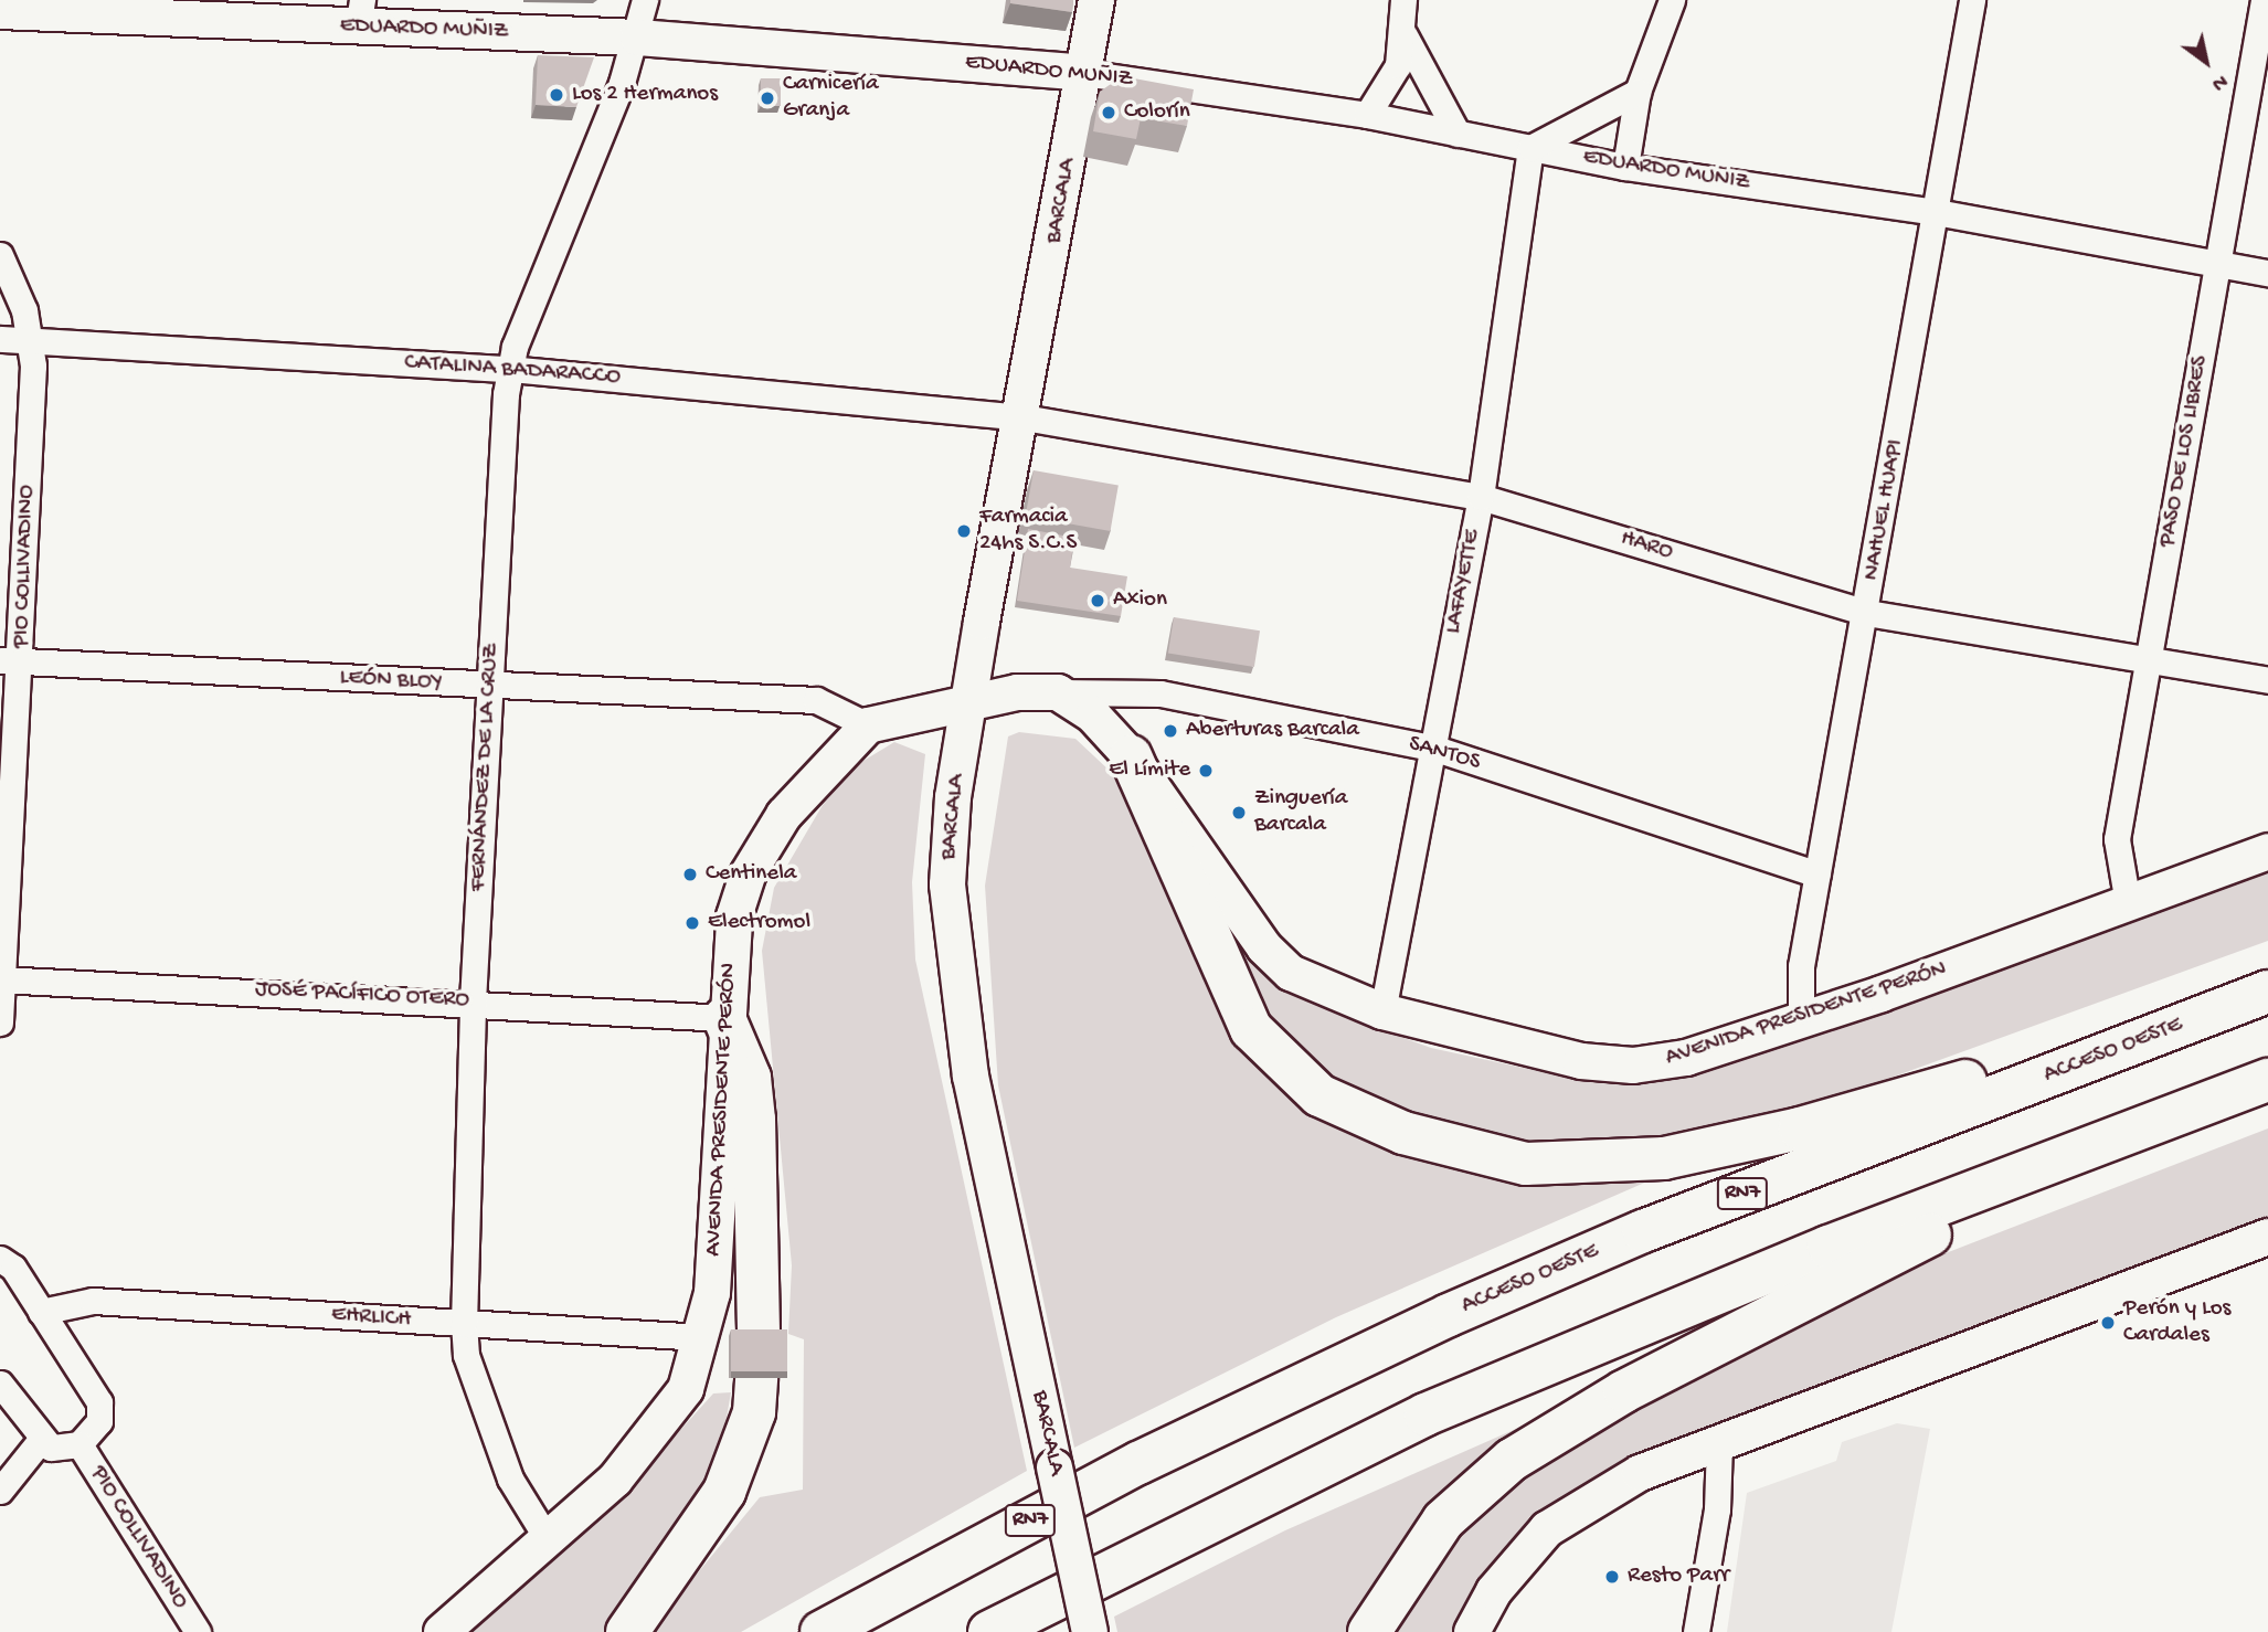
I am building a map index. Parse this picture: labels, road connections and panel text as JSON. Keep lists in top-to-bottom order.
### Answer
{
  "streets": {
    "highway": ["ACCESO OESTE", "RN7"],
    "street": [
      "EDUARDO MUÑIZ",
      "BARCALA",
      "CATALINA BADARACCO",
      "PASO DE LOS LIBRES",
      "NAHUEL HUAPI",
      "HARO",
      "PIO COLLIVADINO",
      "LAFAYETTE",
      "LEÓN BLOY",
      "SANTOS",
      "FERNÁNDEZ DE LA CRUZ",
      "JOSÉ PACÍFICO OTERO",
      "AVENIDA PRESIDENTE PERÓN",
      "EHRLICH"
    ]
  },
  "crossings": [
    ["EDUARDO MUÑIZ", "BARCALA"],
    ["EDUARDO MUÑIZ", "PASO DE LOS LIBRES"],
    ["EDUARDO MUÑIZ", "NAHUEL HUAPI"],
    ["EDUARDO MUÑIZ", "LAFAYETTE"],
    ["EDUARDO MUÑIZ", "FERNÁNDEZ DE LA CRUZ"],
    ["BARCALA", "CATALINA BADARACCO"],
    ["BARCALA", "HARO"],
    ["CATALINA BADARACCO", "HARO"],
    ["CATALINA BADARACCO", "PIO COLLIVADINO"],
    ["CATALINA BADARACCO", "FERNÁNDEZ DE LA CRUZ"],
    ["PASO DE LOS LIBRES", "HARO"],
    ["PASO DE LOS LIBRES", "AVENIDA PRESIDENTE PERÓN"],
    ["NAHUEL HUAPI", "HARO"],
    ["NAHUEL HUAPI", "SANTOS"],
    ["NAHUEL HUAPI", "AVENIDA PRESIDENTE PERÓN"],
    ["HARO", "LAFAYETTE"],
    ["PIO COLLIVADINO", "LEÓN BLOY"],
    ["PIO COLLIVADINO", "JOSÉ PACÍFICO OTERO"],
    ["LAFAYETTE", "SANTOS"],
    ["LAFAYETTE", "AVENIDA PRESIDENTE PERÓN"],
    ["LEÓN BLOY", "FERNÁNDEZ DE LA CRUZ"],
    ["LEÓN BLOY", "AVENIDA PRESIDENTE PERÓN"],
    ["SANTOS", "AVENIDA PRESIDENTE PERÓN"],
    ["FERNÁNDEZ DE LA CRUZ", "JOSÉ PACÍFICO OTERO"],
    ["FERNÁNDEZ DE LA CRUZ", "AVENIDA PRESIDENTE PERÓN"],
    ["FERNÁNDEZ DE LA CRUZ", "EHRLICH"],
    ["JOSÉ PACÍFICO OTERO", "AVENIDA PRESIDENTE PERÓN"],
    ["AVENIDA PRESIDENTE PERÓN", "EHRLICH"]
  ],
  "places": [
    "Los 2 Hermanos",
    "Carnicería Granja",
    "Colorín",
    "Farmacia 24hs S.C.S",
    "Axion",
    "Aberturas Barcala",
    "El Límite",
    "Zinguería Barcala",
    "Centinela",
    "Electromol",
    "Perón y Los Cardales",
    "Resto Parr"
  ],
  "north": "bottom right"
}
